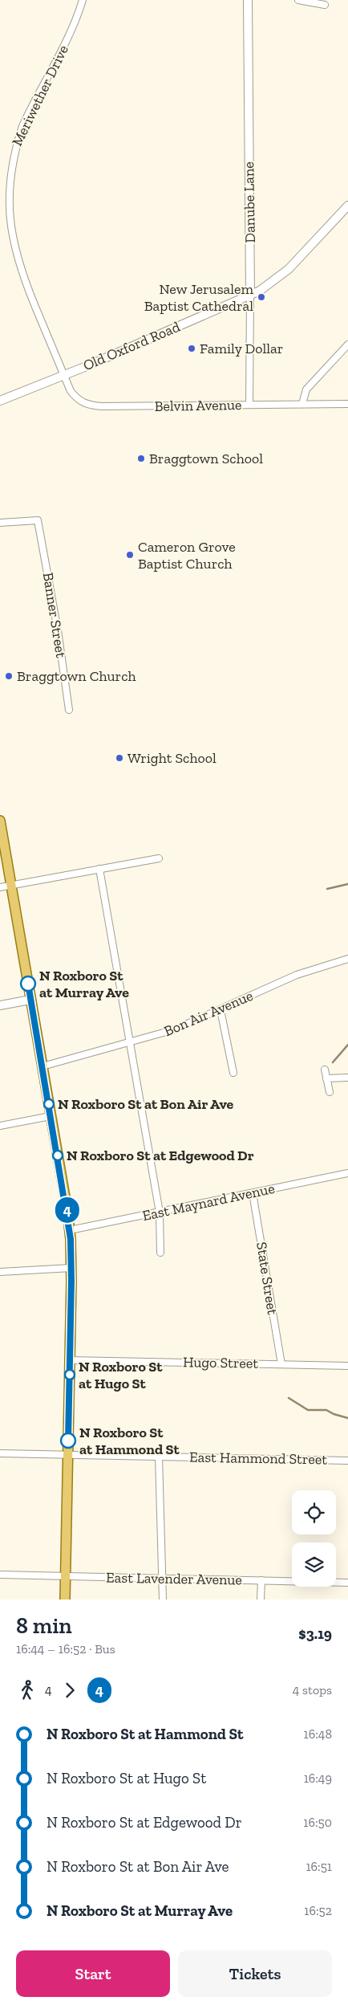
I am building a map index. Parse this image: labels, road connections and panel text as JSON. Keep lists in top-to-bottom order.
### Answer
{
  "streets": {
    "street": [
      "Meriwether Drive",
      "Danube Lane",
      "Old Oxford Road",
      "Belvin Avenue",
      "Banner Street",
      "Bon Air Avenue",
      "East Maynard Avenue",
      "State Street",
      "Hugo Street",
      "East Hammond Street",
      "East Lavender Avenue"
    ]
  },
  "crossings": [
    ["Meriwether Drive", "Old Oxford Road"],
    ["Meriwether Drive", "Belvin Avenue"],
    ["Danube Lane", "Old Oxford Road"],
    ["Danube Lane", "Belvin Avenue"],
    ["Old Oxford Road", "Belvin Avenue"],
    ["East Maynard Avenue", "State Street"],
    ["State Street", "Hugo Street"]
  ],
  "places": [
    "New Jerusalem Baptist Cathedral",
    "Family Dollar",
    "Braggtown School",
    "Cameron Grove Baptist Church",
    "Braggtown Church",
    "Wright School",
    "N Roxboro St at Murray Ave",
    "N Roxboro St at Bon Air Ave",
    "N Roxboro St at Edgewood Dr",
    "N Roxboro St at Hugo St",
    "N Roxboro St at Hammond St"
  ],
  "lines": ["bus line 4"],
  "page": {
    "on_map": "4",
    "heading": ["8 min", "16:44 – 16:52 · Bus", "$3.19"],
    "legs": ["4", "4", "4 stops"],
    "list": [
      {
        "name": "N Roxboro St at Hammond St",
        "value": "16:48"
      },
      {
        "name": "N Roxboro St at Hugo St",
        "value": "16:49"
      },
      {
        "name": "N Roxboro St at Edgewood Dr",
        "value": "16:50"
      },
      {
        "name": "N Roxboro St at Bon Air Ave",
        "value": "16:51"
      },
      {
        "name": "N Roxboro St at Murray Ave",
        "value": "16:52"
      }
    ],
    "buttons": ["Start", "Tickets"]
  }
}
